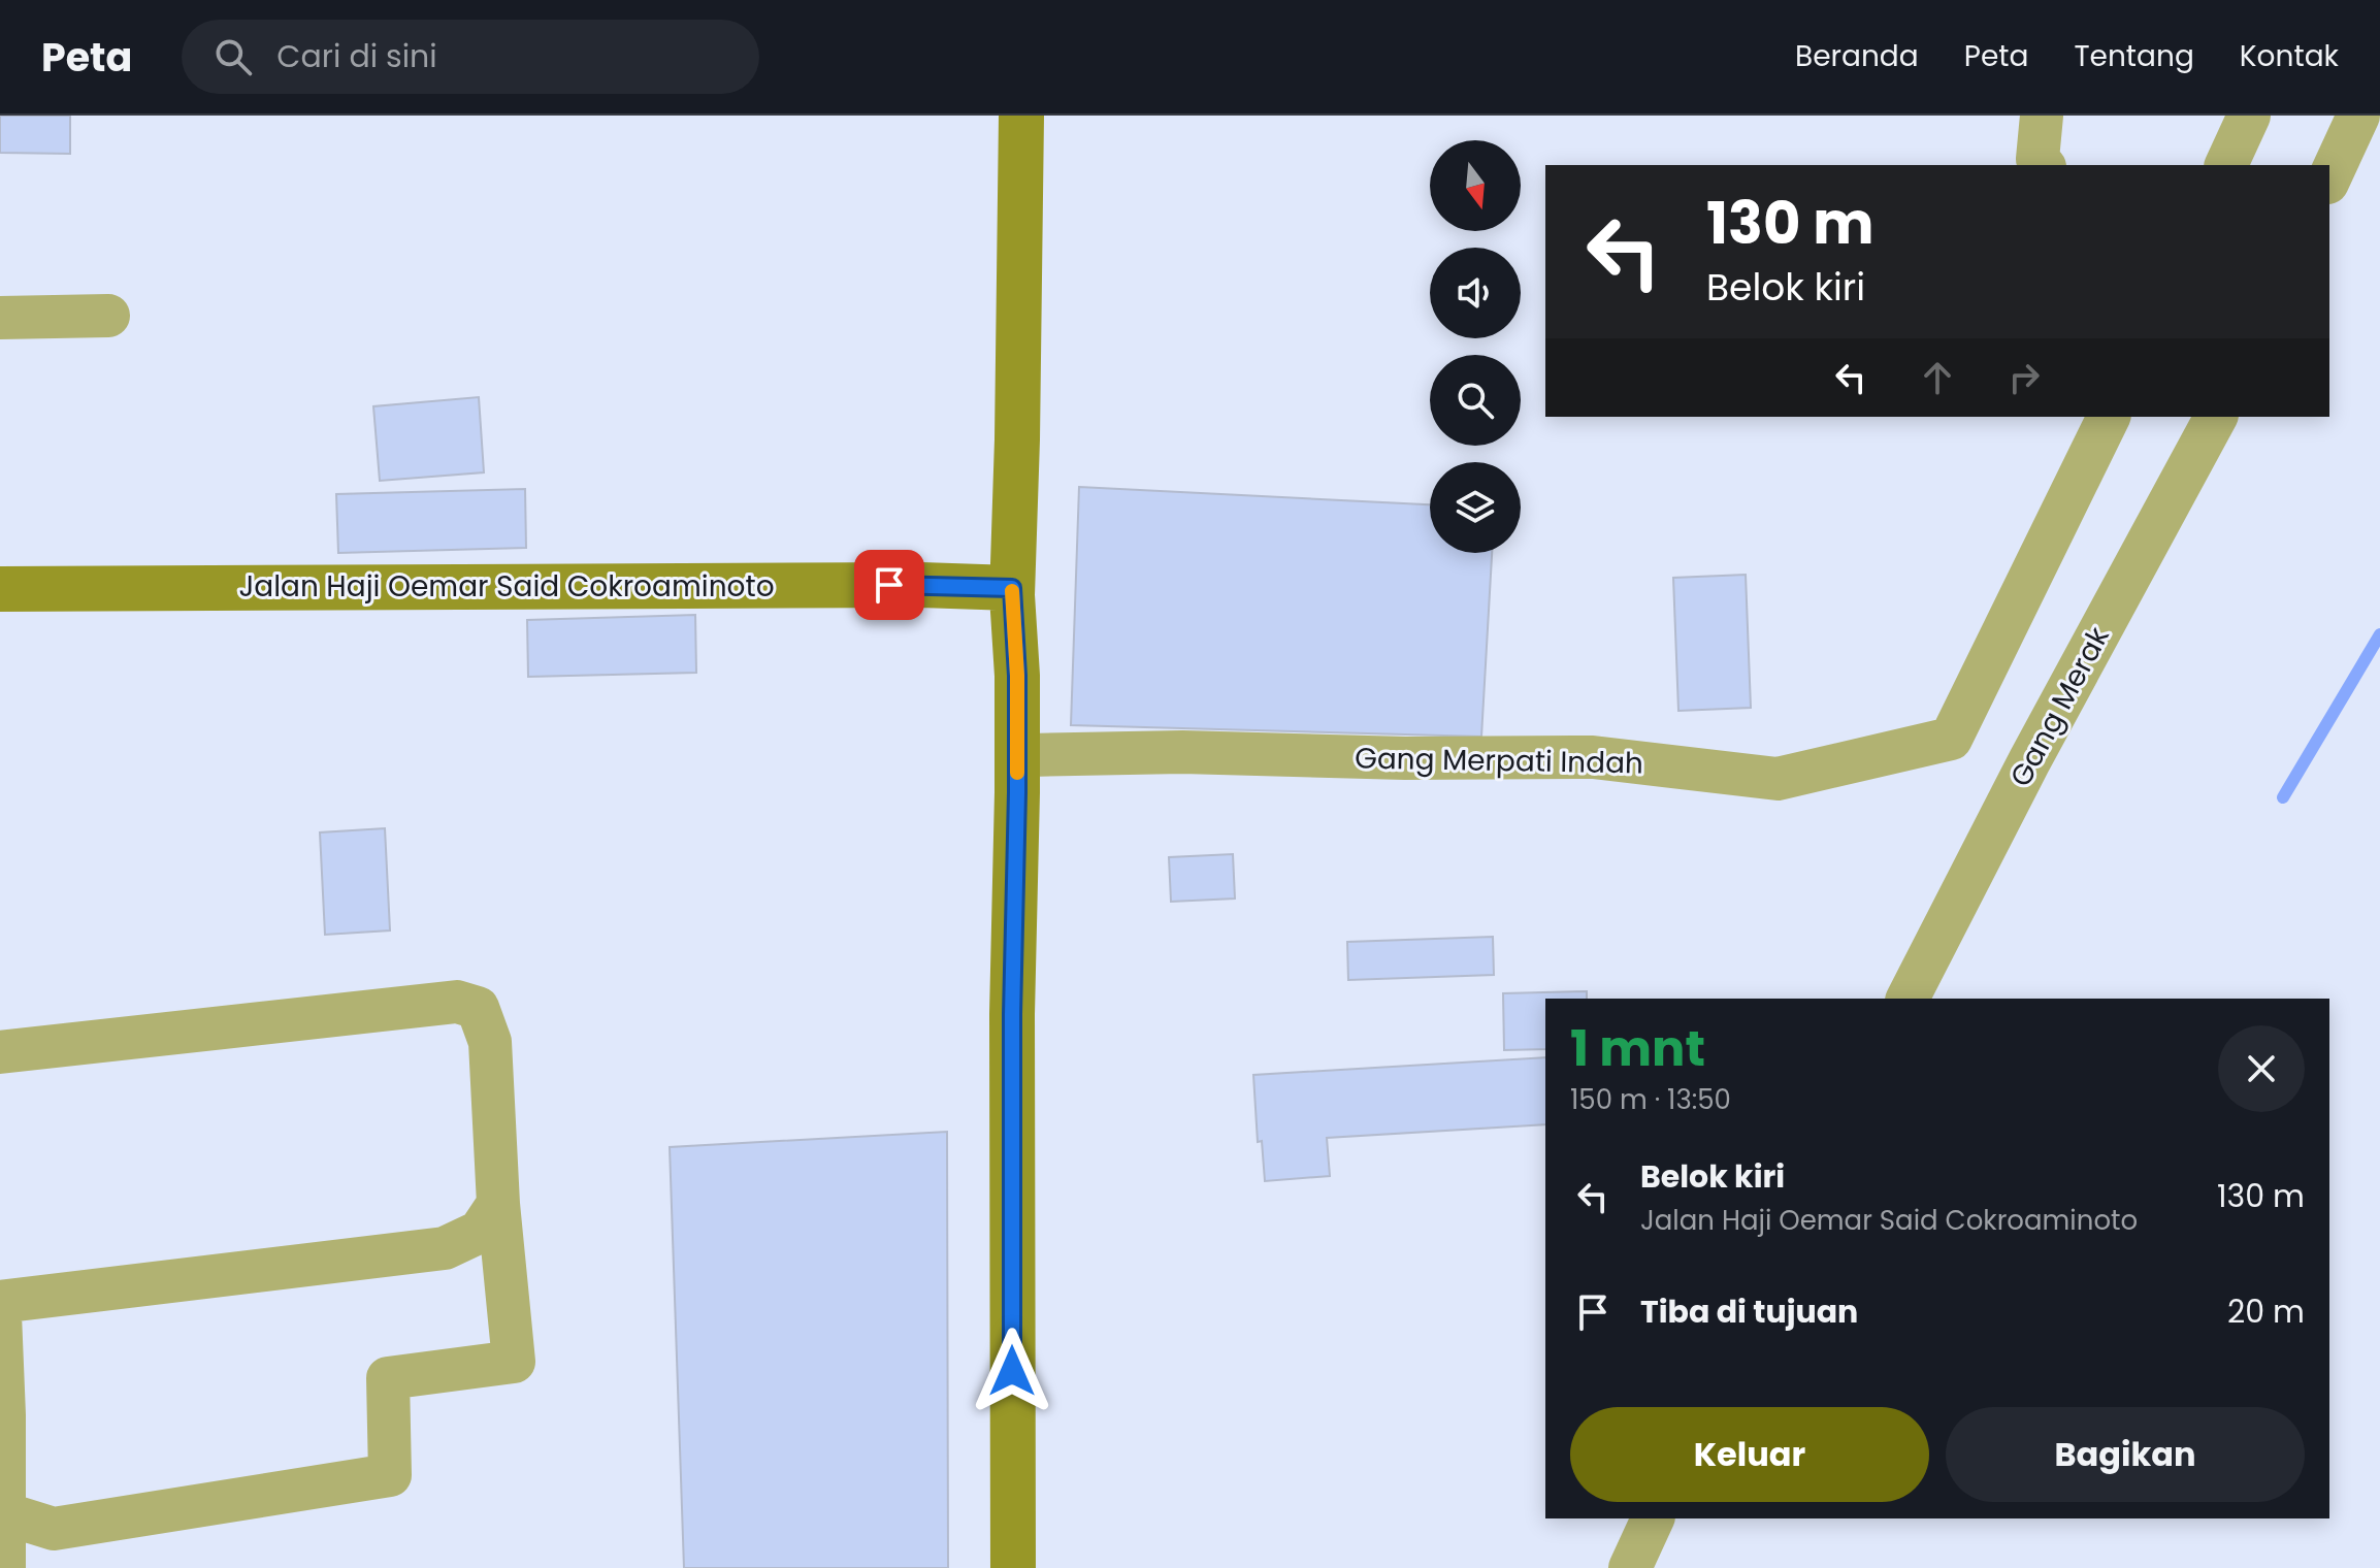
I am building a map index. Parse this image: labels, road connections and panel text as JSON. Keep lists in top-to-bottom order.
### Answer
{
  "streets": {
    "main road": ["Jalan Haji Oemar Said Cokroaminoto"],
    "street": ["Gang Merak", "Gang Merpati Indah"]
  },
  "north": "bottom",
  "page": {
    "header": "Peta",
    "search": "Cari di sini",
    "nav": [
      "Beranda",
      "Peta",
      "Tentang",
      "Kontak"
    ],
    "turn": ["130 m", "Belok kiri"],
    "heading": ["1 mnt", "150 m · 13:50"],
    "list": [
      {
        "name": "Belok kiri",
        "note": "Jalan Haji Oemar Said Cokroaminoto",
        "value": "130 m"
      },
      {
        "name": "Tiba di tujuan",
        "value": "20 m"
      }
    ],
    "buttons": ["Keluar", "Bagikan"]
  }
}
